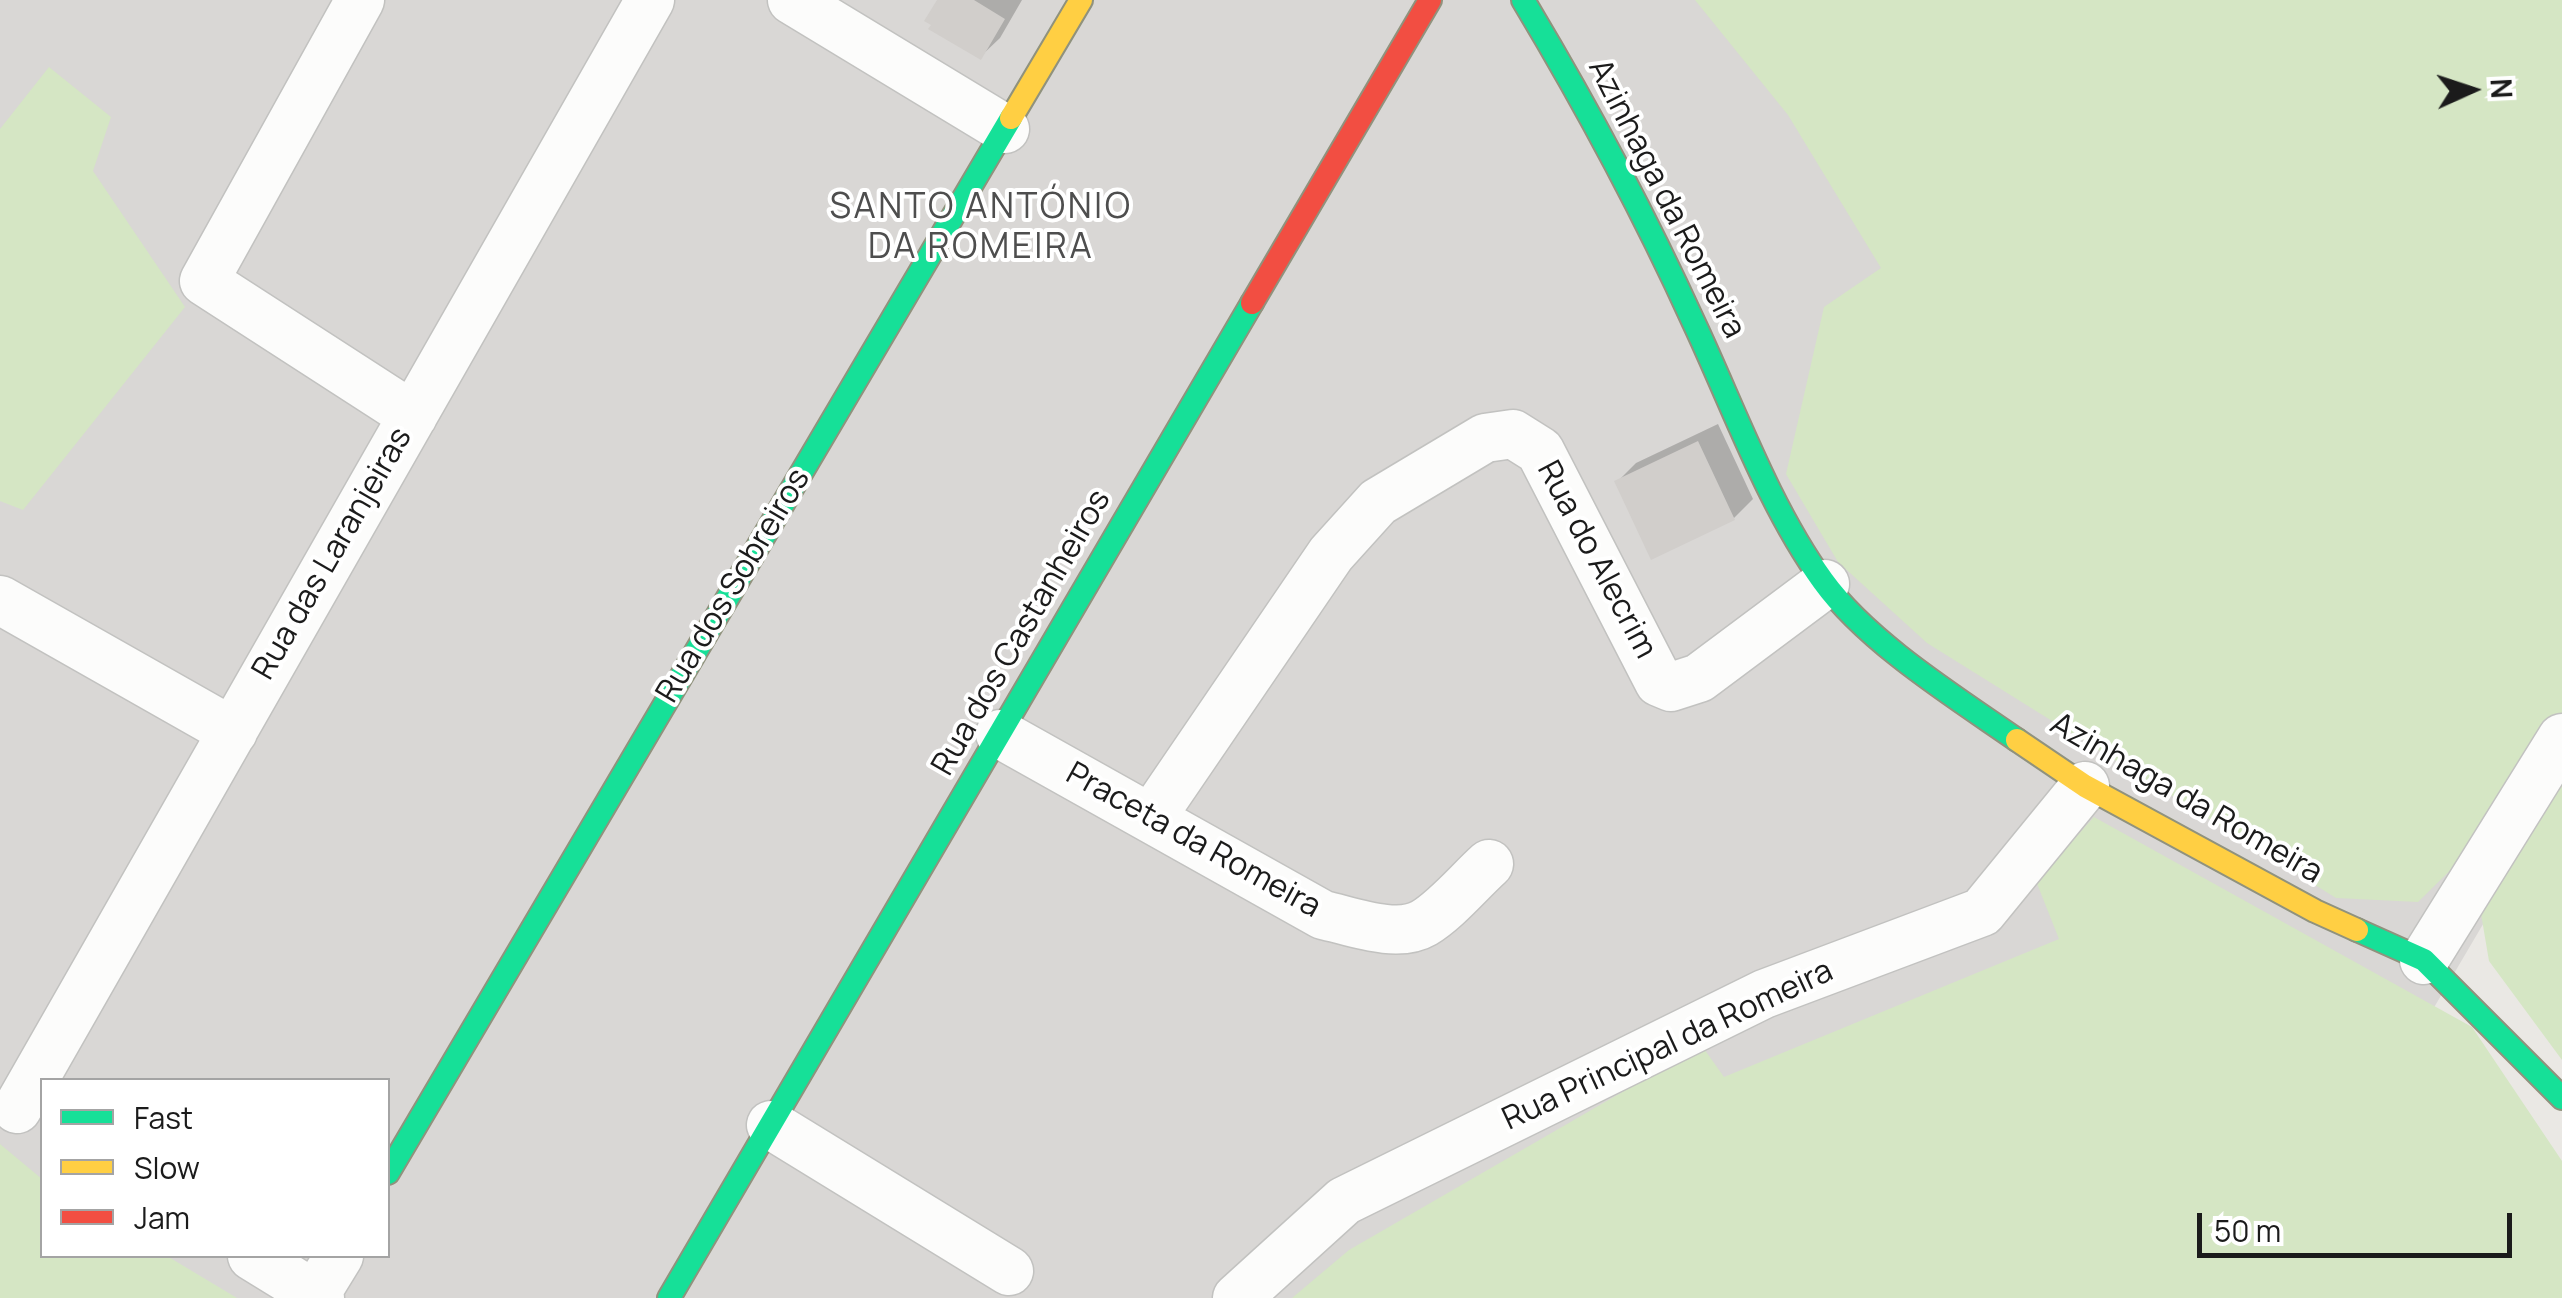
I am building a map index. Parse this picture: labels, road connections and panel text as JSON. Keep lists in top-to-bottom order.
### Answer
{
  "streets": {
    "street": [
      "Azinhaga da Romeira",
      "Rua das Laranjeiras",
      "Rua do Alecrim",
      "Rua dos Sobreiros",
      "Rua dos Castanheiros",
      "Praceta da Romeira",
      "Rua Principal da Romeira"
    ]
  },
  "crossings": [
    ["Azinhaga da Romeira", "Rua do Alecrim"],
    ["Azinhaga da Romeira", "Rua Principal da Romeira"],
    ["Rua do Alecrim", "Praceta da Romeira"],
    ["Rua dos Castanheiros", "Praceta da Romeira"]
  ],
  "districts": ["SANTO ANTÓNIO DA ROMEIRA"],
  "legend": ["Fast", "Slow", "Jam"],
  "scale_bar": "50 m",
  "north": "right"
}
